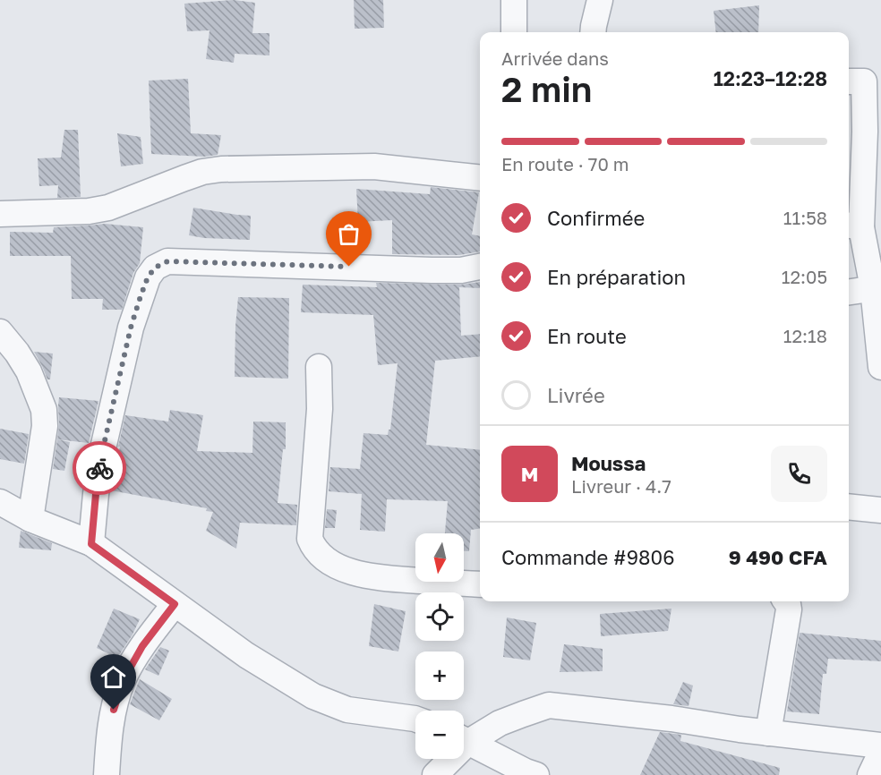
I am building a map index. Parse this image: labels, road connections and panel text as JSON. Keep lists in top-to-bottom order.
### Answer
{
  "north": "bottom",
  "page": {
    "heading": ["2 min", "Arrivée dans", "12:23–12:28"],
    "panel": [
      "Moussa",
      "Livreur · 4.7",
      "Commande #9806",
      "9 490 CFA"
    ],
    "bar": "En route · 70 m",
    "list": [
      ["Confirmée", "11:58"],
      ["En préparation", "12:05"],
      ["En route", "12:18"],
      "Livrée"
    ],
    "round": "M",
    "map_buttons": ["+", "−"]
  }
}
